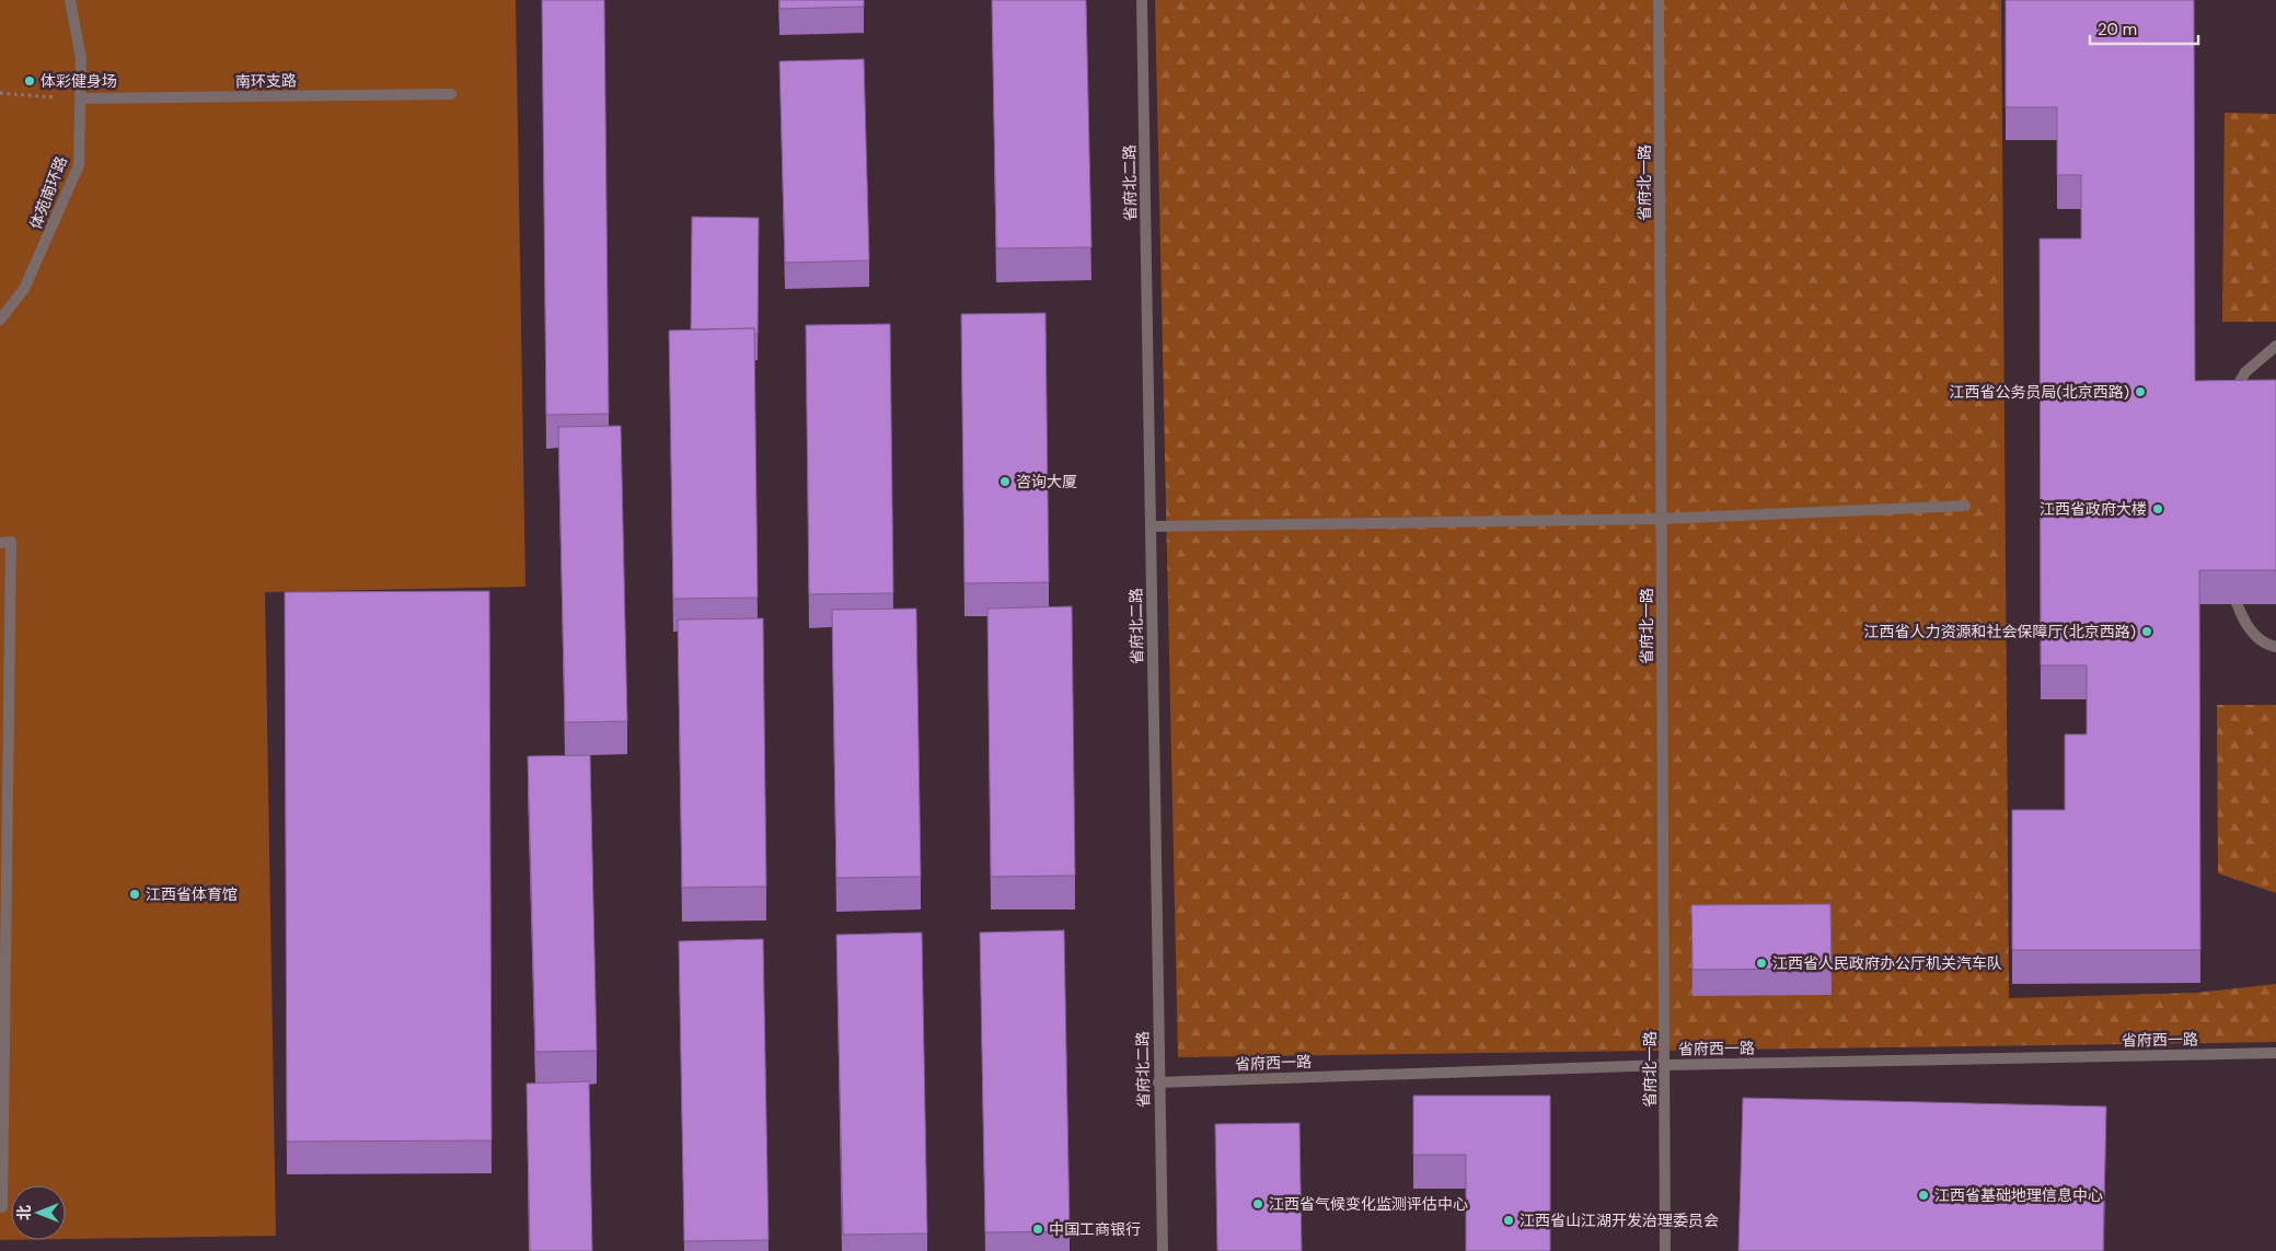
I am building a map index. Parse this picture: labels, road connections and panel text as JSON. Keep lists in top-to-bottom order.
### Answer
{
  "streets": {
    "street": [
      "南环支路",
      "省府北二路",
      "省府北一路",
      "体苑南环路",
      "省府西一路"
    ]
  },
  "crossings": [
    ["南环支路", "体苑南环路"],
    ["省府北二路", "省府西一路"],
    ["省府北一路", "省府西一路"]
  ],
  "places": [
    "体彩健身场",
    "江西省公务员局(北京西路)",
    "咨询大厦",
    "江西省政府大楼",
    "江西省人力资源和社会保障厅(北京西路)",
    "江西省体育馆",
    "江西省人民政府办公厅机关汽车队",
    "江西省基础地理信息中心",
    "江西省气候变化监测评估中心",
    "江西省山江湖开发治理委员会",
    "中国工商银行"
  ],
  "scale_bar": "20 m",
  "north": "left"
}
